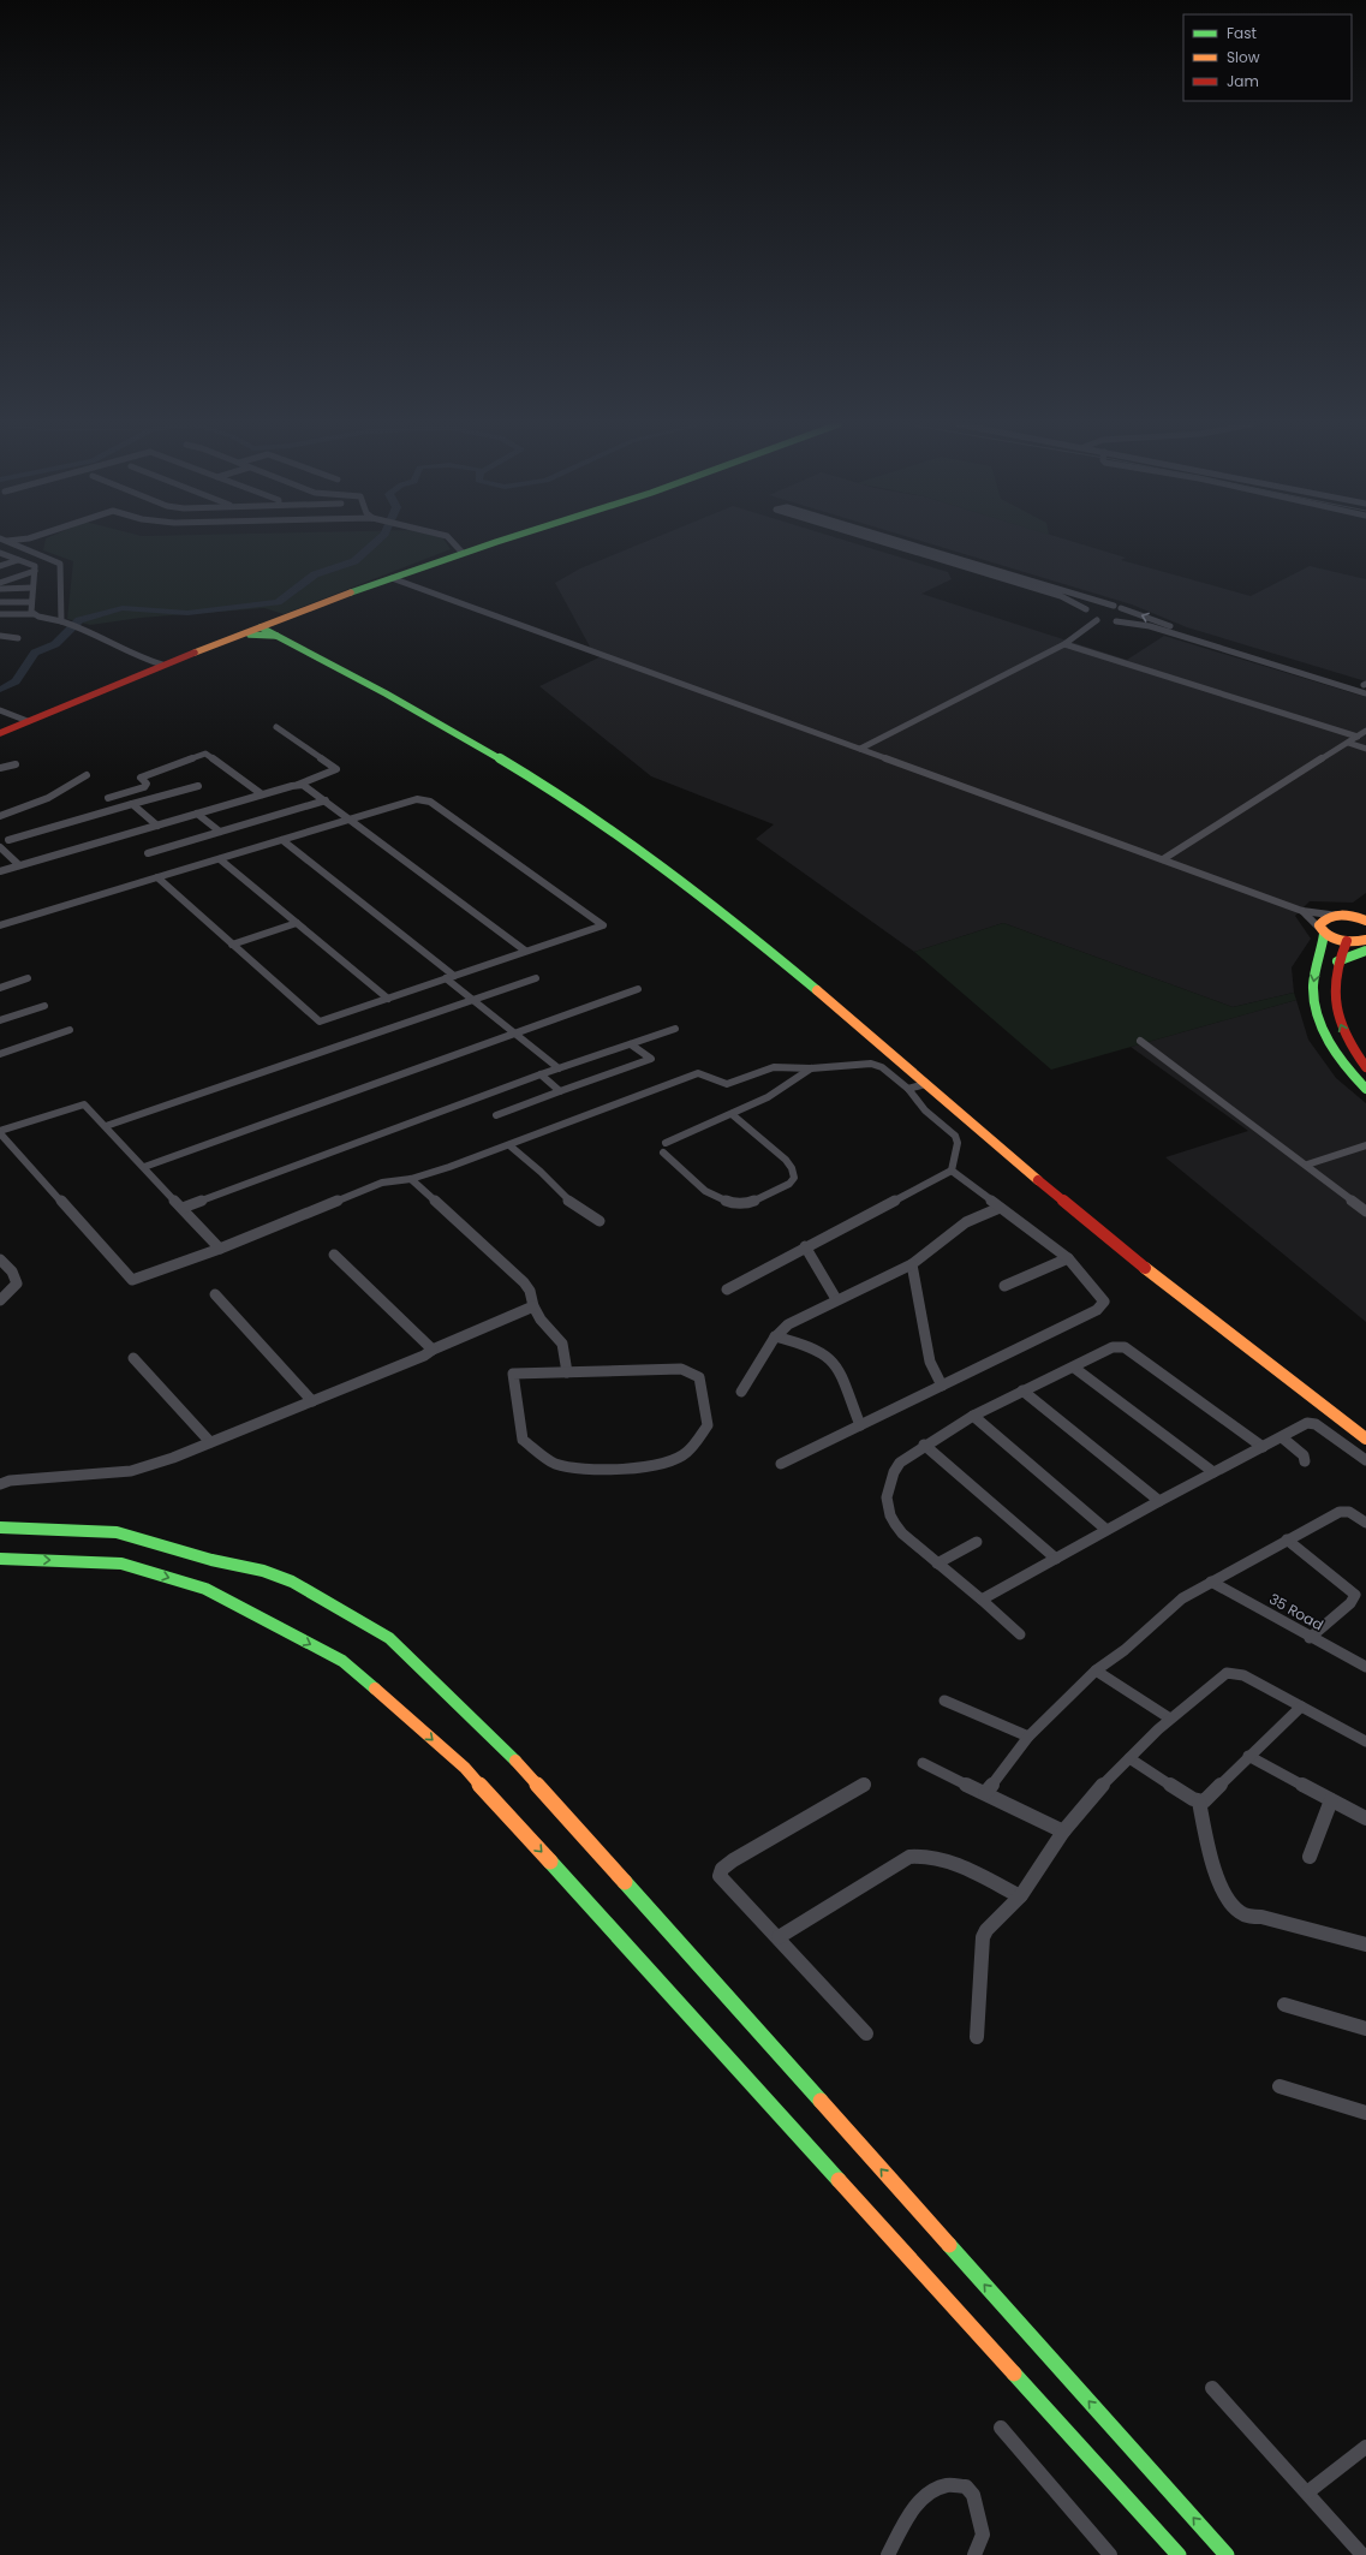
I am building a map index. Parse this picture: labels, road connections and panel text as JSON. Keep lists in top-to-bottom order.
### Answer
{
  "streets": {
    "street": ["35 Road"]
  },
  "legend": ["Fast", "Slow", "Jam"]
}
